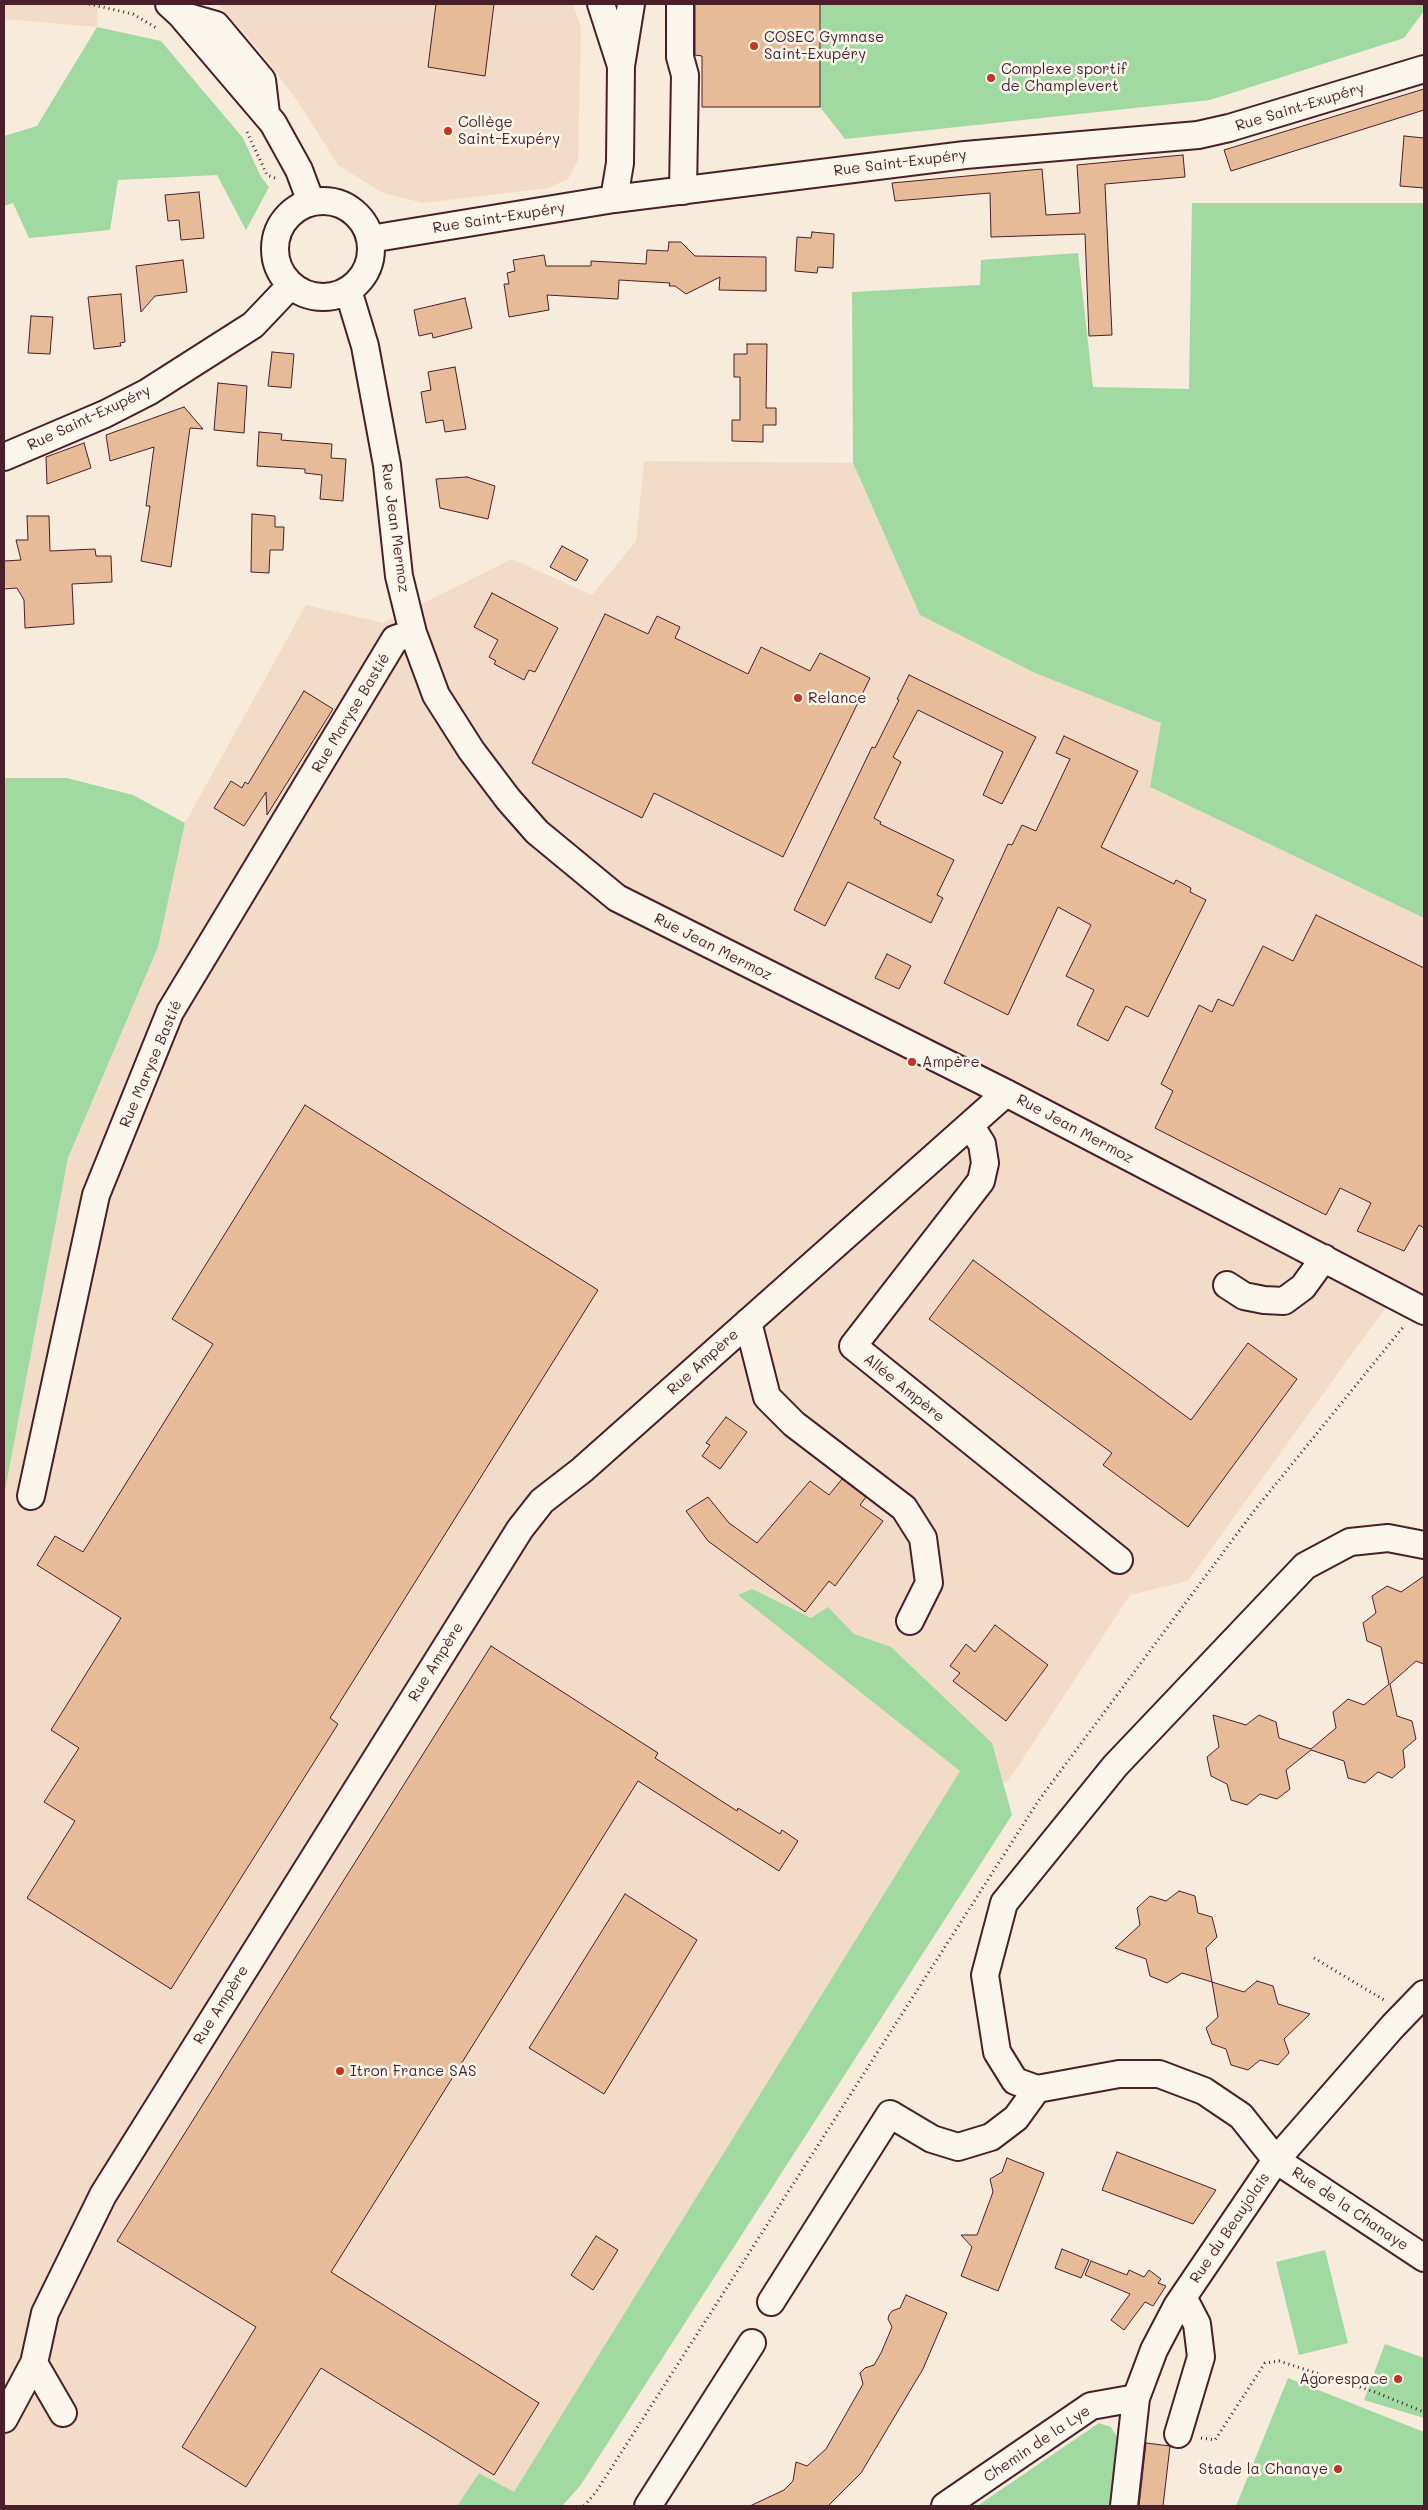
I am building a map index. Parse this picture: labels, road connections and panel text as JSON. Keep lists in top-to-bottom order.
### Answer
{
  "streets": {
    "street": [
      "Rue Saint-Exupéry",
      "Rue Jean Mermoz",
      "Rue Maryse Bastié",
      "Rue Ampère",
      "Allée Ampère",
      "Rue de la Chanaye",
      "Rue du Beaujolais",
      "Chemin de la Lye"
    ]
  },
  "crossings": [
    ["Rue Saint-Exupéry", "Rue Jean Mermoz"],
    ["Rue Jean Mermoz", "Rue Maryse Bastié"],
    ["Rue Jean Mermoz", "Rue Ampère"],
    ["Rue Ampère", "Allée Ampère"],
    ["Rue de la Chanaye", "Rue du Beaujolais"],
    ["Rue du Beaujolais", "Chemin de la Lye"]
  ],
  "places": [
    "COSEC Gymnase Saint-Exupéry",
    "Complexe sportif de Champlevert",
    "Collège Saint-Exupéry",
    "Relance",
    "Ampère",
    "Itron France SAS",
    "Agorespace",
    "Stade la Chanaye"
  ]
}
